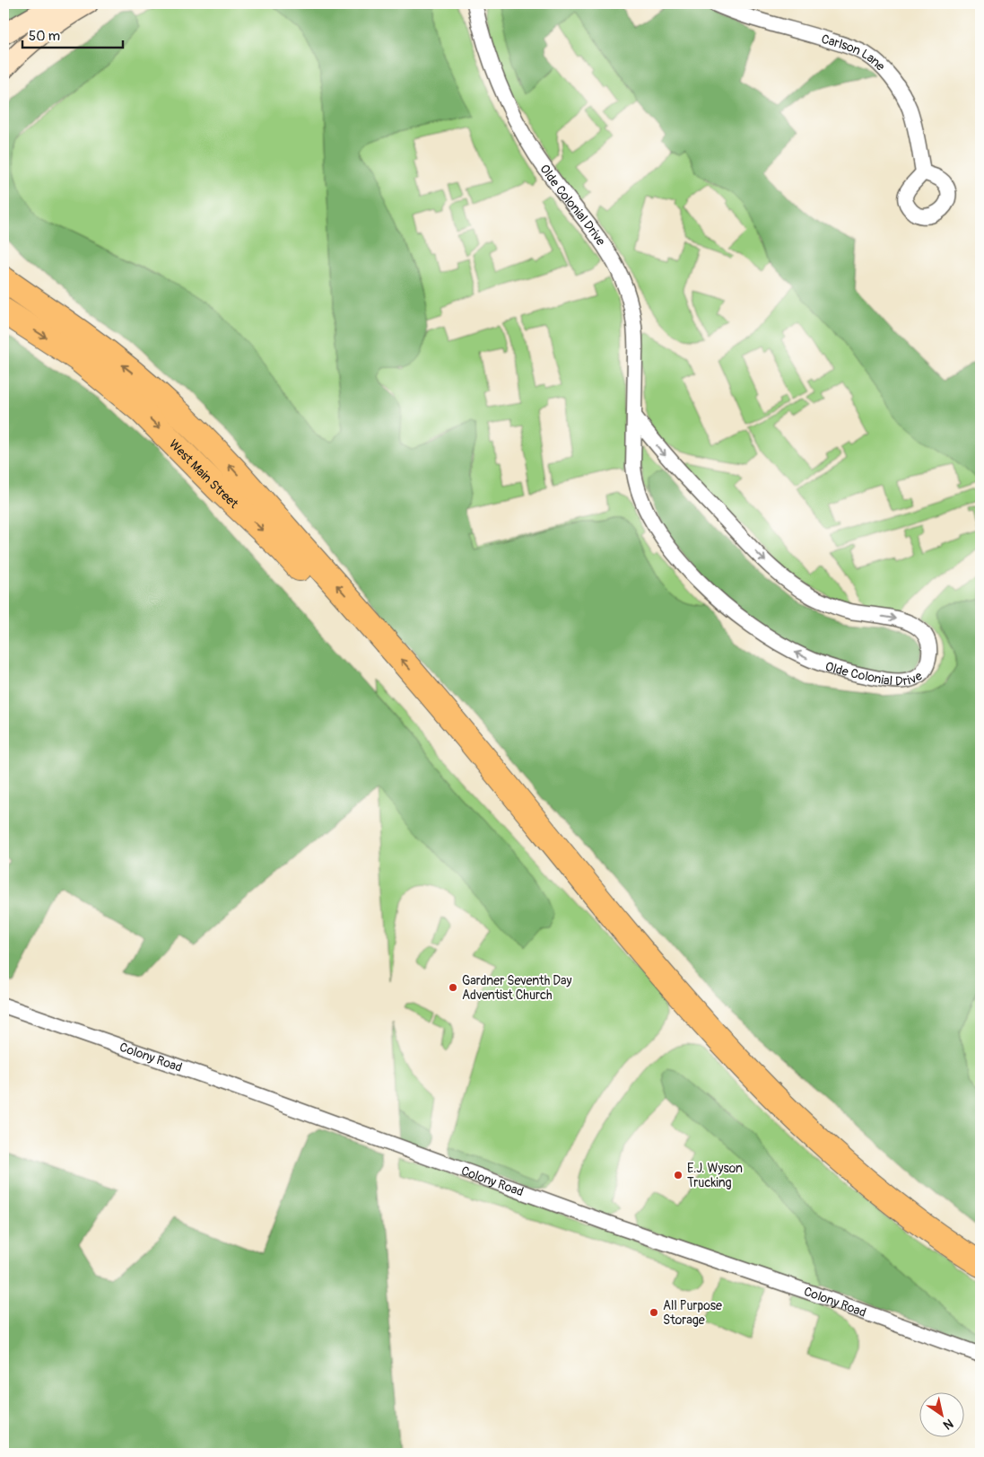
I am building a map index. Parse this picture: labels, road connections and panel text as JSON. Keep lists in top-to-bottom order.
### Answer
{
  "streets": {
    "highway": ["West Main Street"],
    "street": ["Carlson Lane", "Olde Colonial Drive", "Colony Road"]
  },
  "places": ["Gardner Seventh Day Adventist Church", "E.J. Wyson Trucking", "All Purpose Storage"],
  "scale_bar": "50 m",
  "north": "bottom right"
}
